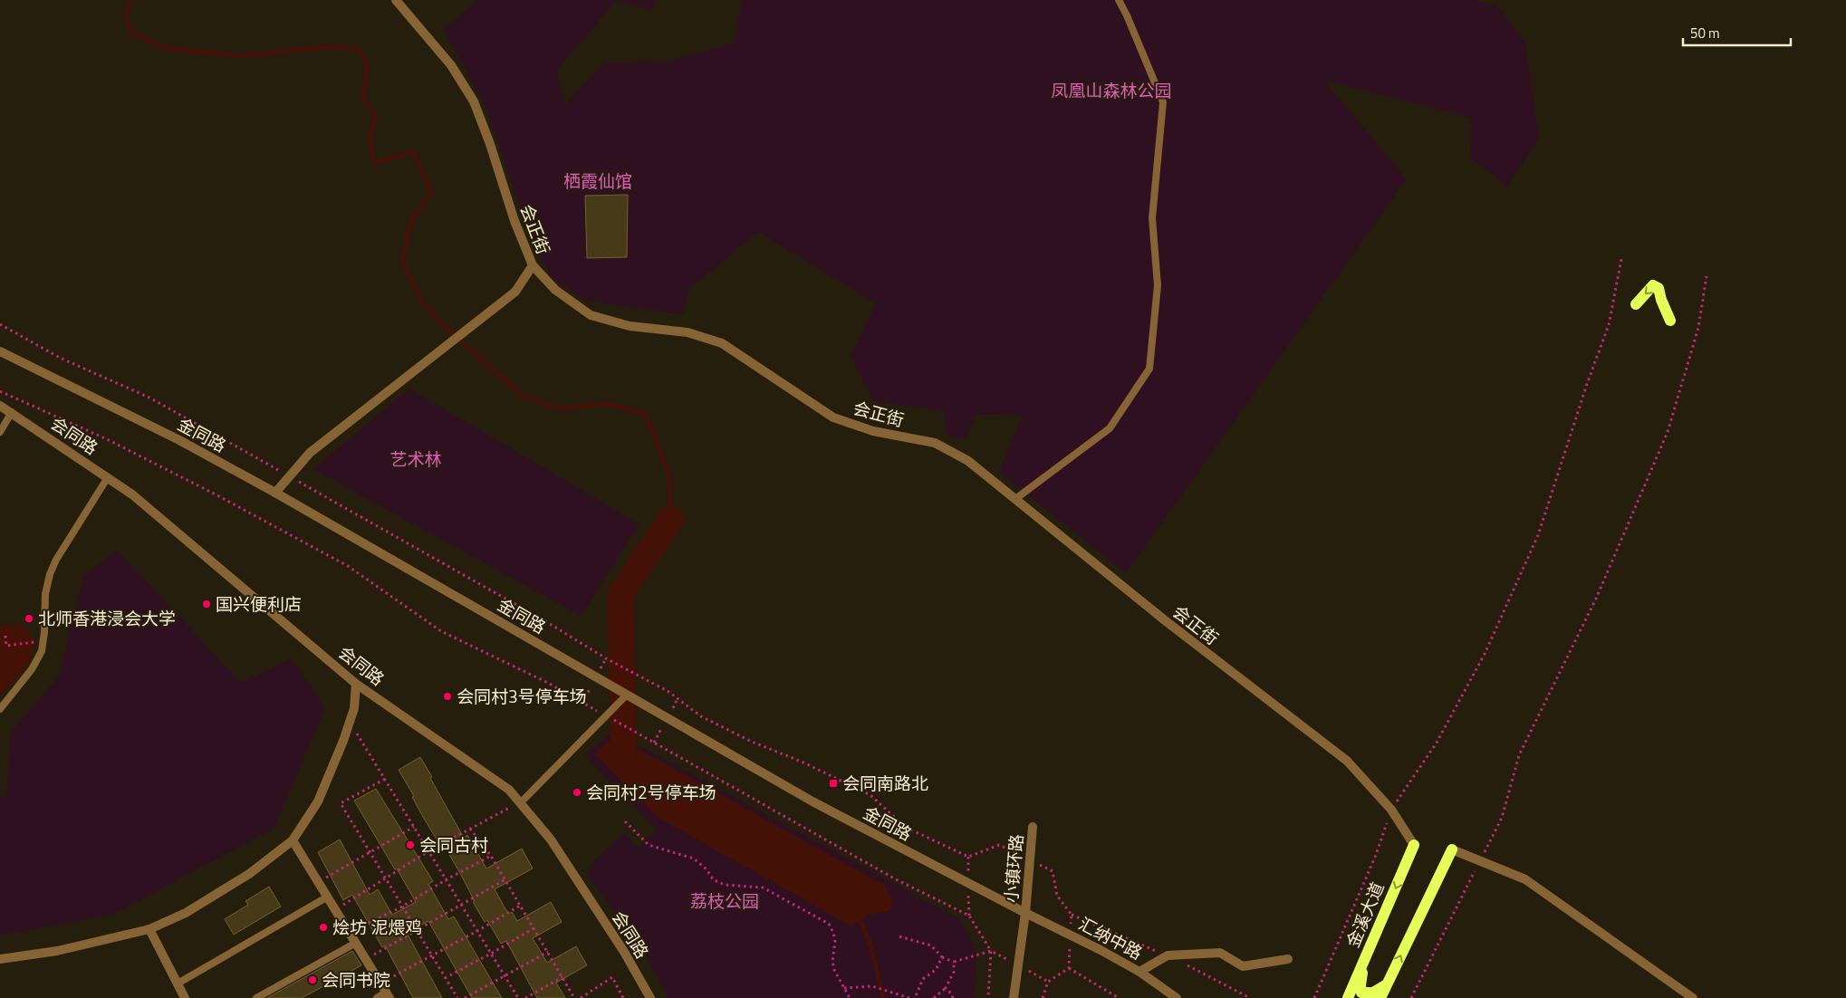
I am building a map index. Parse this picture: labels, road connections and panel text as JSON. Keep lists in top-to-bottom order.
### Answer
{
  "streets": {
    "main road": ["金溪大道"],
    "street": [
      "会正街",
      "金同路",
      "会同路",
      "小镇环路",
      "汇纳中路"
    ]
  },
  "crossings": [
    ["会正街", "金溪大道"],
    ["金同路", "小镇环路"],
    ["金同路", "汇纳中路"],
    ["小镇环路", "汇纳中路"]
  ],
  "parks": [
    "凤凰山森林公园",
    "栖霞仙馆",
    "艺术林",
    "荔枝公园"
  ],
  "places": {
    "other": [
      "国兴便利店",
      "北师香港浸会大学",
      "会同村3号停车场",
      "会同村2号停车场",
      "会同古村",
      "烩坊 泥煨鸡",
      "会同书院"
    ],
    "transit": ["会同南路北"]
  },
  "scale_bar": "50 m"
}
